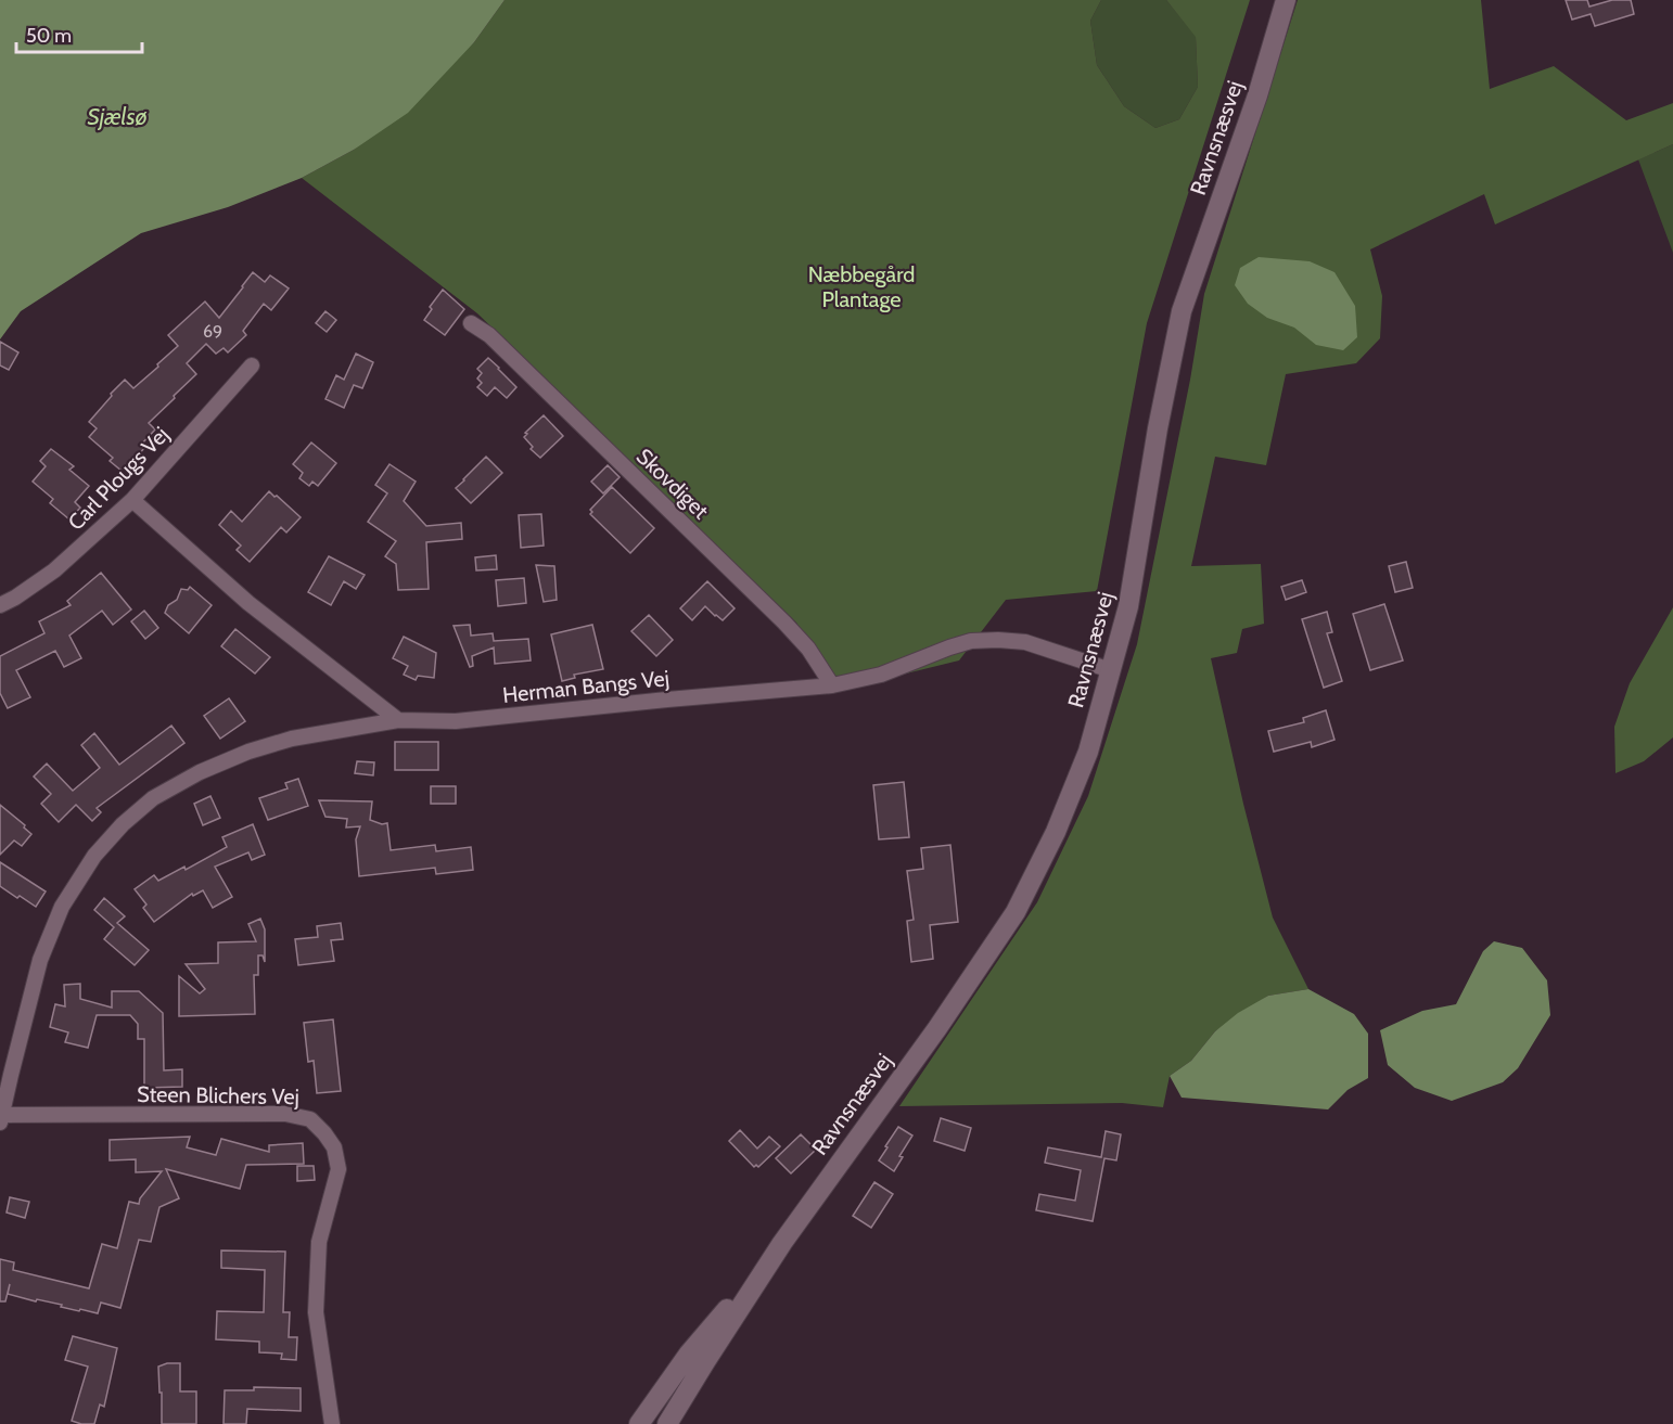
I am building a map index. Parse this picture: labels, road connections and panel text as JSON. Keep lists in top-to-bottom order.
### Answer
{
  "streets": {
    "main road": ["Ravnsnæsvej"],
    "street": [
      "Carl Plougs Vej",
      "Skovdiget",
      "Herman Bangs Vej",
      "Steen Blichers Vej"
    ]
  },
  "crossings": [
    ["Ravnsnæsvej", "Herman Bangs Vej"],
    ["Skovdiget", "Herman Bangs Vej"],
    ["Herman Bangs Vej", "Steen Blichers Vej"]
  ],
  "water": ["Sjælsø"],
  "parks": ["Næbbegård Plantage"],
  "house_numbers": ["69"],
  "scale_bar": "50 m"
}
